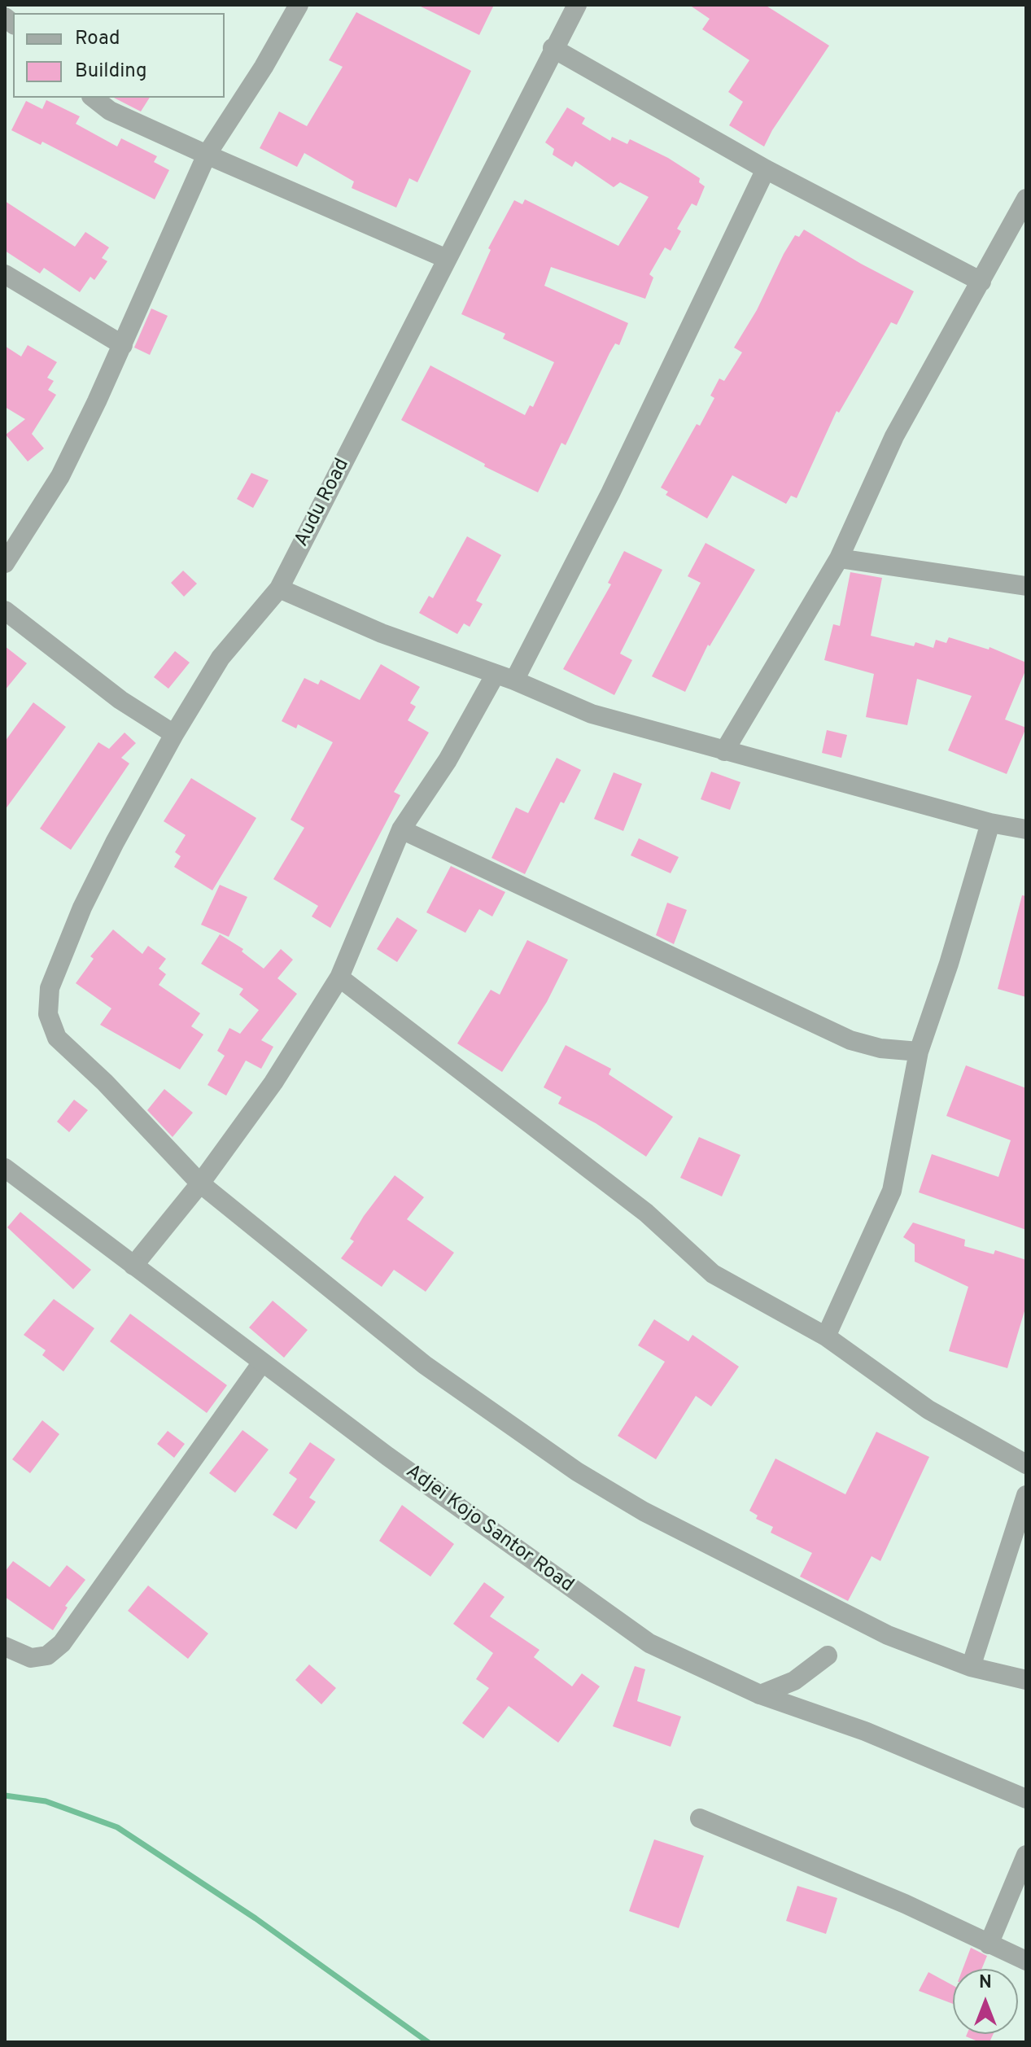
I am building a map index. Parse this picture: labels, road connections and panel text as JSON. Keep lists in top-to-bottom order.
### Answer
{
  "streets": {
    "street": ["Audu Road", "Adjei Kojo Santor Road"]
  },
  "legend": ["Road", "Building"],
  "north": "top"
}
